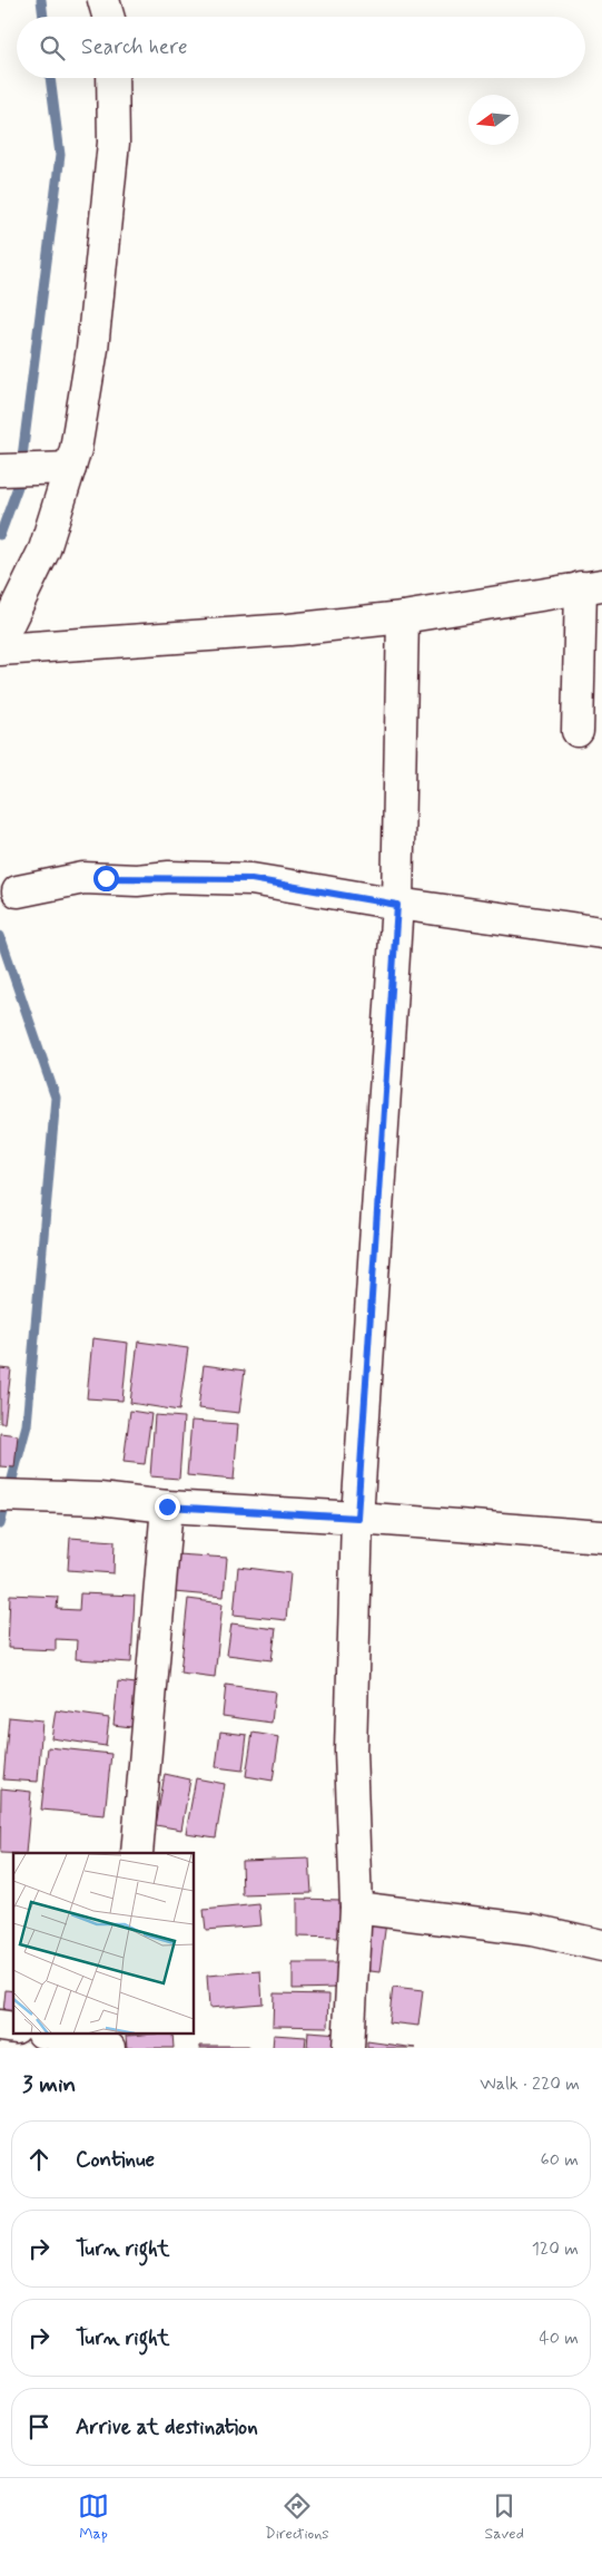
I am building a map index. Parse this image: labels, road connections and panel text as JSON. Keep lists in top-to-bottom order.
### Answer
{
  "north": "left",
  "page": {
    "search": "Search here",
    "heading": ["3 min", "Walk · 220 m"],
    "list": [
      ["Continue", "60 m"],
      ["Turn right", "120 m"],
      ["Turn right", "40 m"],
      "Arrive at destination"
    ],
    "nav": ["Map", "Directions", "Saved"]
  }
}
